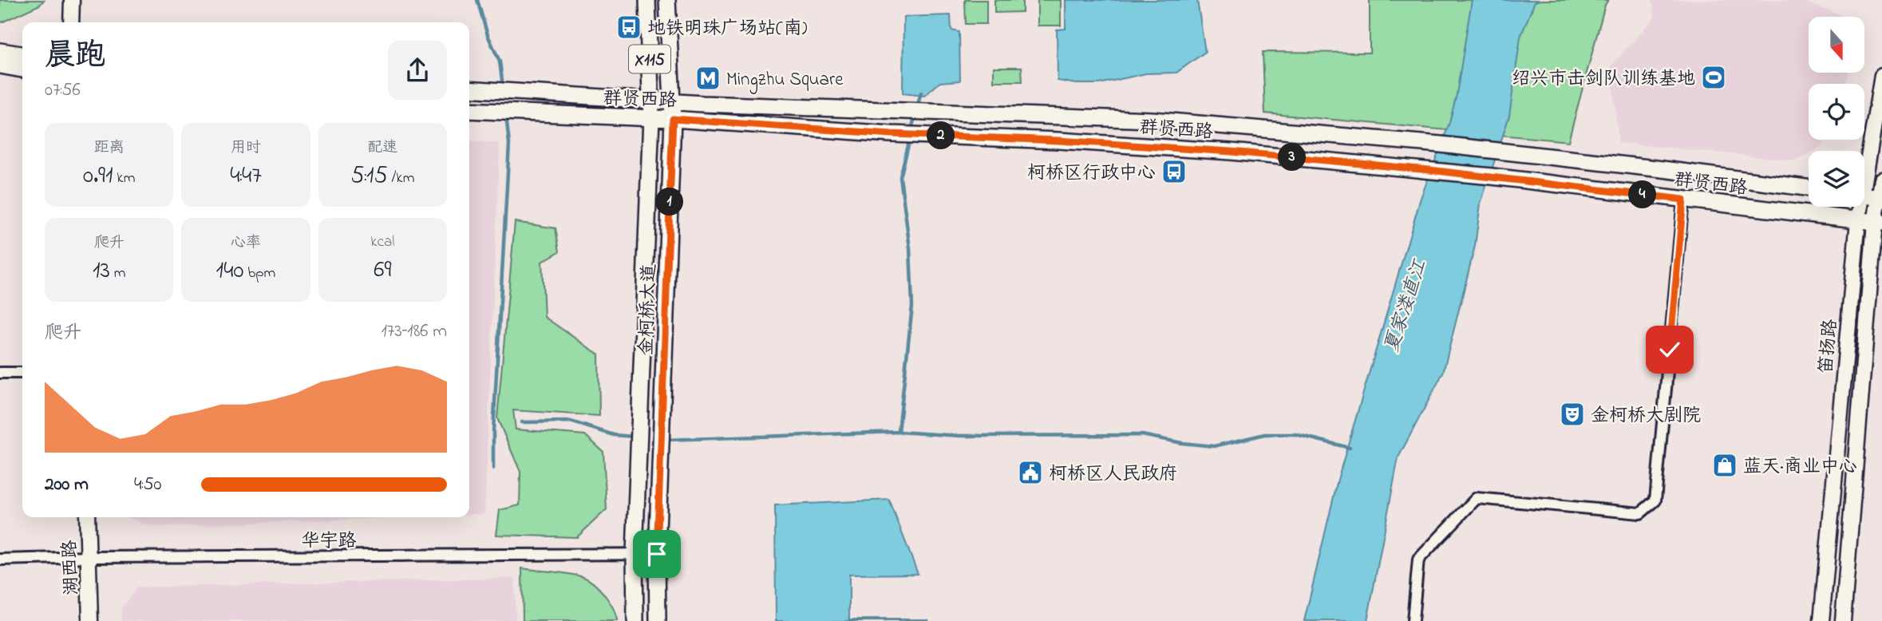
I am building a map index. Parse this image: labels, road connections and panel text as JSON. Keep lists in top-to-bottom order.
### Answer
{
  "streets": {
    "main road": ["X115", "群贤西路", "金柯桥大道"],
    "street": ["笛扬路", "华宇路", "湖西路"]
  },
  "crossings": [
    ["群贤西路", "金柯桥大道"],
    ["群贤西路", "笛扬路"],
    ["金柯桥大道", "华宇路"],
    ["华宇路", "湖西路"]
  ],
  "water": ["夏家溇直江"],
  "places": {
    "bus stop": ["地铁明珠广场站(南)", "柯桥区行政中心"],
    "sports": ["绍兴市击剑队训练基地"],
    "metro station": ["Mingzhu Square"],
    "theatre": ["金柯桥大剧院"],
    "shop": ["蓝天·商业中心"],
    "public building": ["柯桥区人民政府"]
  },
  "north": "bottom",
  "page": {
    "heading": ["晨跑", "07:56"],
    "stats": [
      ["距离", "0.91 km"],
      ["用时", "4:47"],
      ["配速", "5:15 /km"],
      ["爬升", "13 m"],
      ["心率", "140 bpm"],
      ["kcal", "69"]
    ],
    "pins": [
      "2",
      "3",
      "4",
      "1"
    ],
    "chart": ["爬升", "173–186 m"],
    "list": [
      {
        "name": "200 m",
        "note": "4:50"
      }
    ]
  }
}
